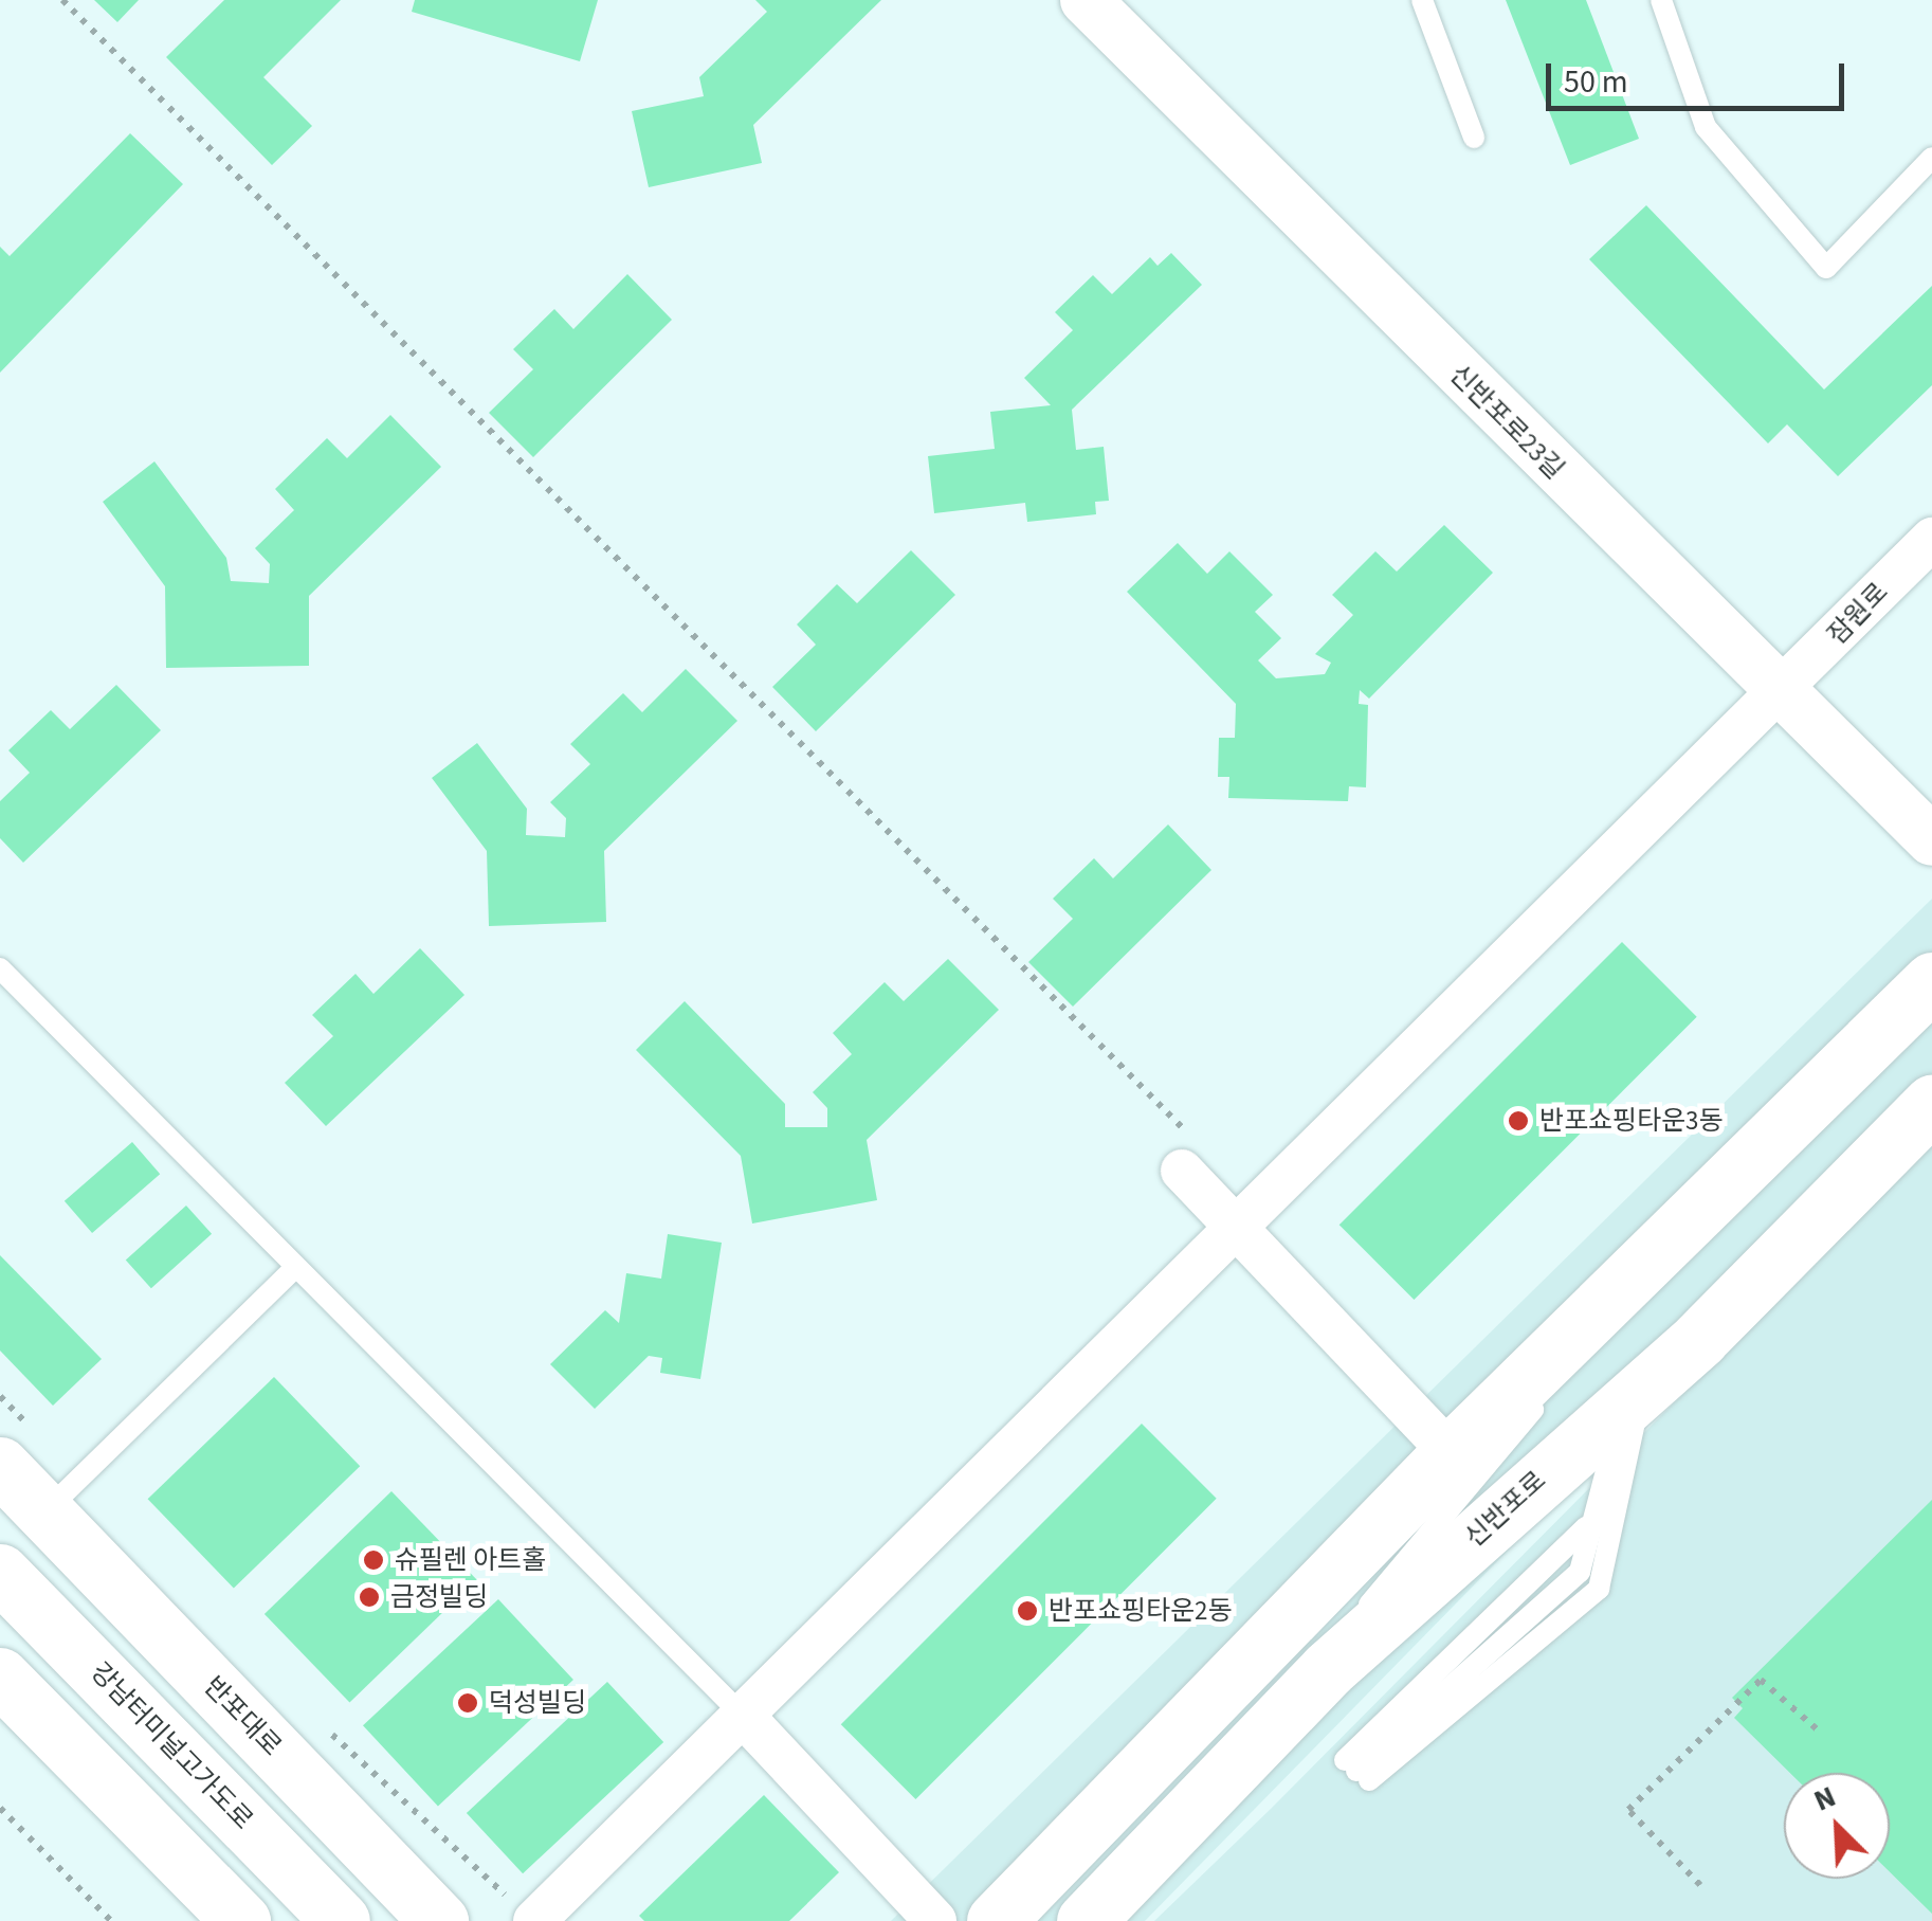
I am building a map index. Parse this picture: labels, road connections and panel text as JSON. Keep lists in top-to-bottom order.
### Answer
{
  "streets": {
    "main road": ["신반포로", "반포대로", "강남터미널고가도로"],
    "street": ["신반포로23길", "잠원로"]
  },
  "crossings": [
    ["신반포로23길", "잠원로"]
  ],
  "places": [
    "반포쇼핑타운3동",
    "슈필렌 아트홀",
    "금정빌딩",
    "반포쇼핑타운2동",
    "덕성빌딩"
  ],
  "scale_bar": "50 m",
  "north": "top left"
}
